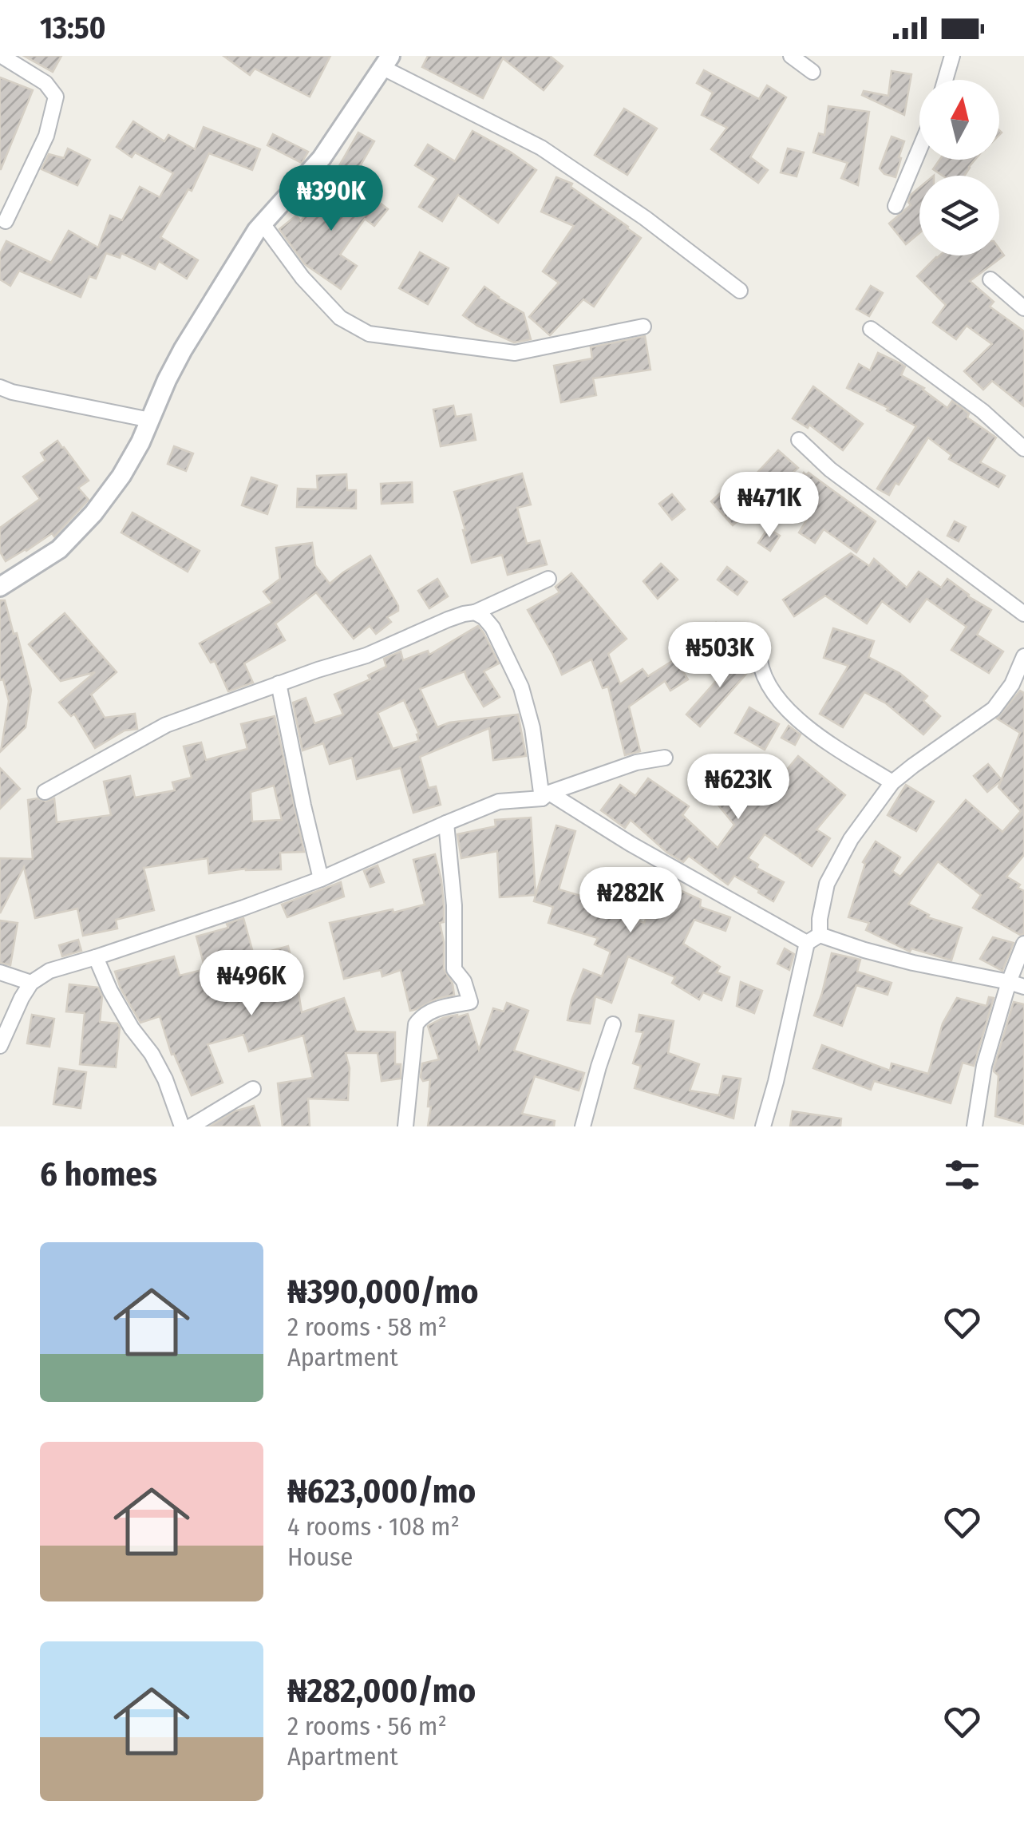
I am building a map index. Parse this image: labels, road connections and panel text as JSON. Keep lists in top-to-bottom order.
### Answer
{
  "north": "top",
  "page": {
    "status": "13:50",
    "price": [
      "₦390K",
      "₦471K",
      "₦503K",
      "₦623K",
      "₦282K",
      "₦496K"
    ],
    "heading": "6 homes",
    "list": [
      {
        "name": "₦390,000/mo",
        "note": "2 rooms · 58 m² · Apartment"
      },
      {
        "name": "₦623,000/mo",
        "note": "4 rooms · 108 m² · House"
      },
      {
        "name": "₦282,000/mo",
        "note": "2 rooms · 56 m² · Apartment"
      }
    ]
  }
}
